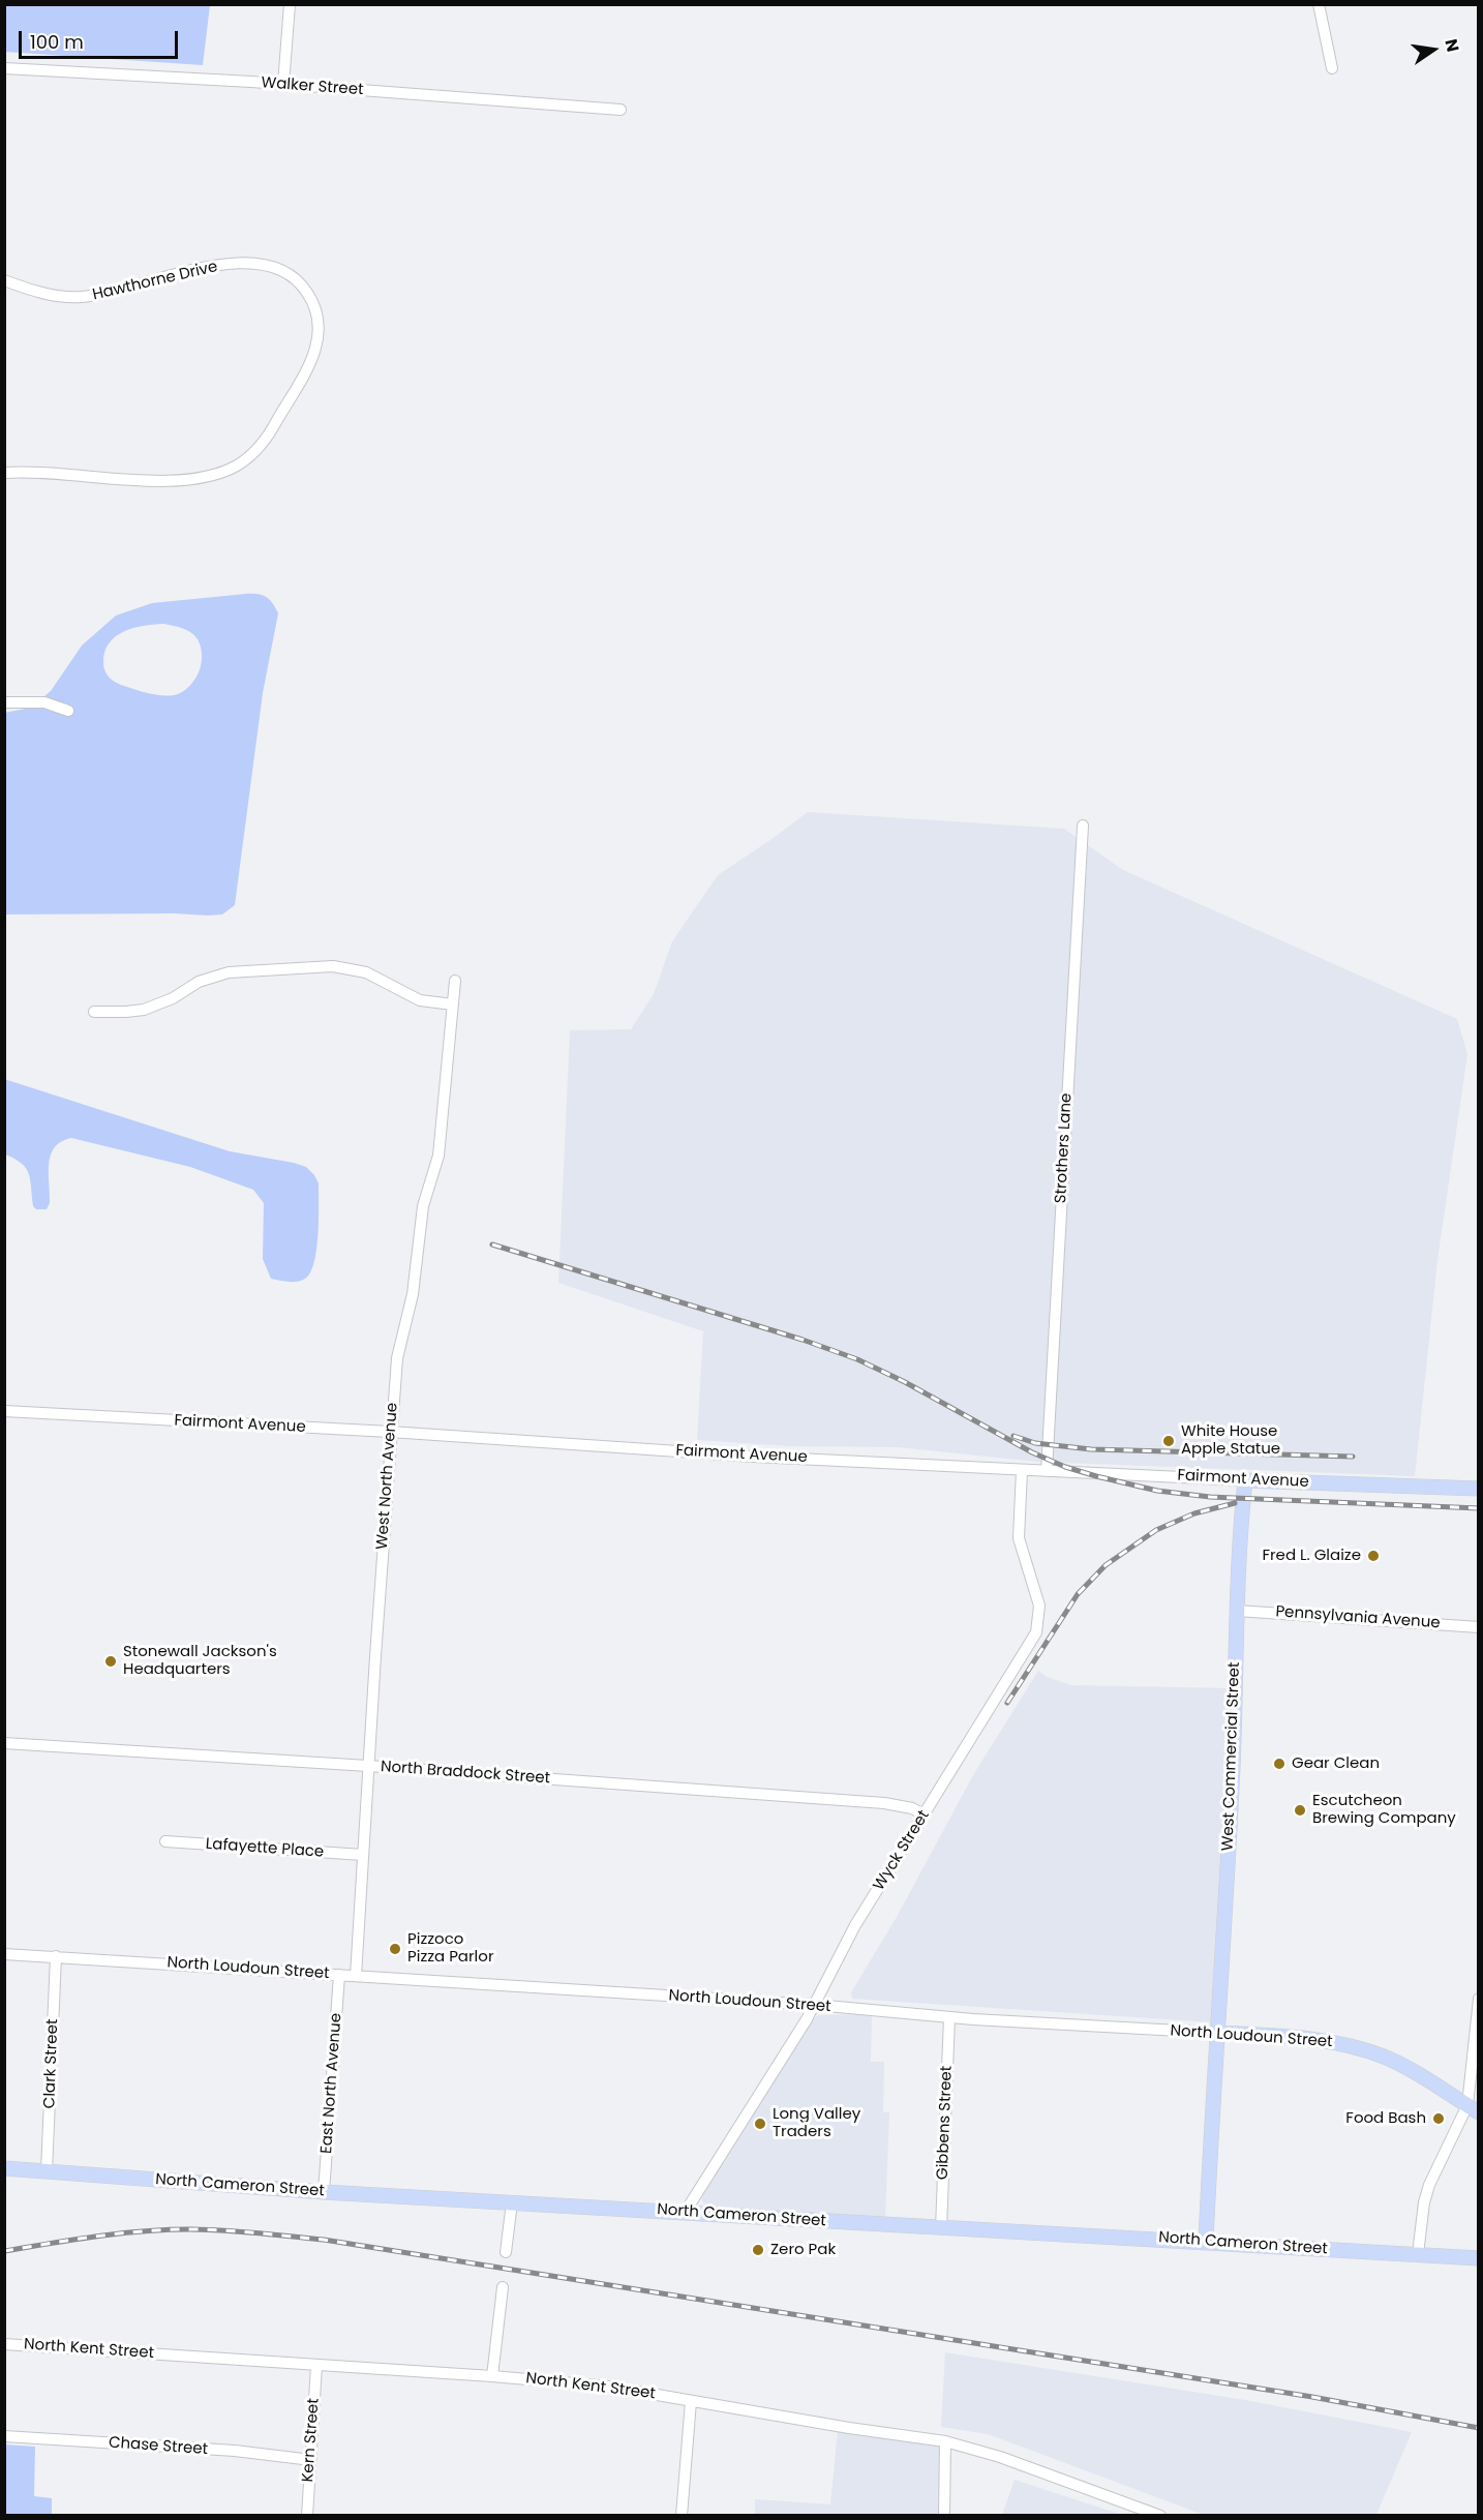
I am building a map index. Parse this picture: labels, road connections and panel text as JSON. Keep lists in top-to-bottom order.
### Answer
{
  "streets": {
    "main road": [
      "Fairmont Avenue",
      "West Commercial Street",
      "North Loudoun Street",
      "North Cameron Street"
    ],
    "street": [
      "Walker Street",
      "Hawthorne Drive",
      "Strothers Lane",
      "West North Avenue",
      "Pennsylvania Avenue",
      "North Braddock Street",
      "Lafayette Place",
      "Wyck Street",
      "Clark Street",
      "East North Avenue",
      "Gibbens Street",
      "North Kent Street",
      "Kern Street",
      "Chase Street"
    ]
  },
  "crossings": [
    ["Strothers Lane", "Fairmont Avenue"],
    ["Fairmont Avenue", "West North Avenue"],
    ["Fairmont Avenue", "West Commercial Street"],
    ["Fairmont Avenue", "Wyck Street"],
    ["West North Avenue", "North Braddock Street"],
    ["West North Avenue", "Lafayette Place"],
    ["West North Avenue", "North Loudoun Street"],
    ["Pennsylvania Avenue", "West Commercial Street"],
    ["West Commercial Street", "North Loudoun Street"],
    ["West Commercial Street", "North Cameron Street"],
    ["North Braddock Street", "Wyck Street"],
    ["Wyck Street", "North Loudoun Street"],
    ["Wyck Street", "North Cameron Street"],
    ["North Loudoun Street", "Clark Street"],
    ["North Loudoun Street", "East North Avenue"],
    ["North Loudoun Street", "Gibbens Street"],
    ["Clark Street", "North Cameron Street"],
    ["East North Avenue", "North Cameron Street"],
    ["Gibbens Street", "North Cameron Street"],
    ["North Kent Street", "Kern Street"],
    ["Kern Street", "Chase Street"]
  ],
  "places": [
    "White House Apple Statue",
    "Fred L. Glaize",
    "Stonewall Jackson's Headquarters",
    "Gear Clean",
    "Escutcheon Brewing Company",
    "Pizzoco Pizza Parlor",
    "Food Bash",
    "Long Valley Traders",
    "Zero Pak"
  ],
  "scale_bar": "100 m",
  "north": "right"
}
